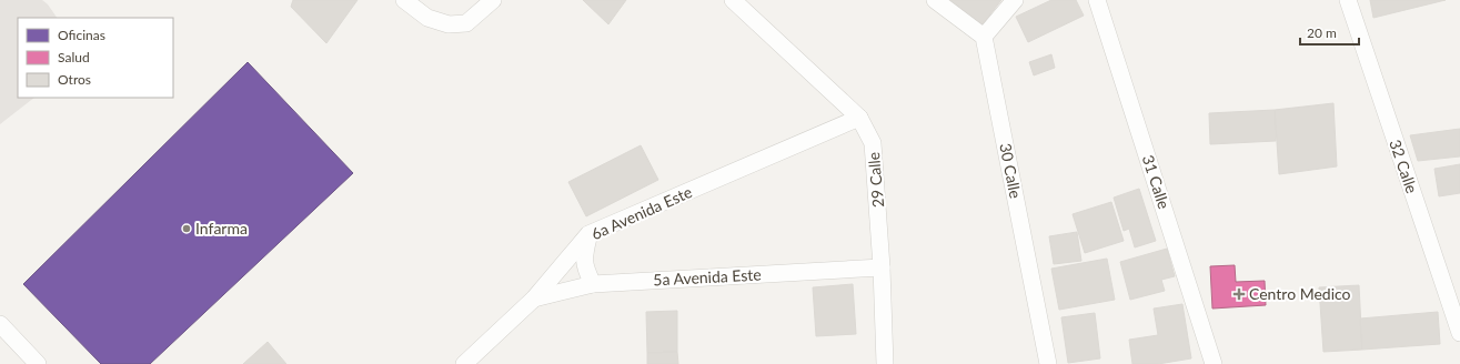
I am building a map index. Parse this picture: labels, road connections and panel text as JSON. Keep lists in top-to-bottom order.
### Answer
{
  "streets": {
    "street": [
      "32 Calle",
      "30 Calle",
      "29 Calle",
      "31 Calle",
      "6a Avenida Este",
      "5a Avenida Este"
    ]
  },
  "crossings": [
    ["29 Calle", "6a Avenida Este"],
    ["29 Calle", "5a Avenida Este"],
    ["6a Avenida Este", "5a Avenida Este"]
  ],
  "places": {
    "other": ["Infarma"],
    "health": ["Centro Medico"]
  },
  "legend": ["Oficinas", "Salud", "Otros"],
  "scale_bar": "20 m"
}
